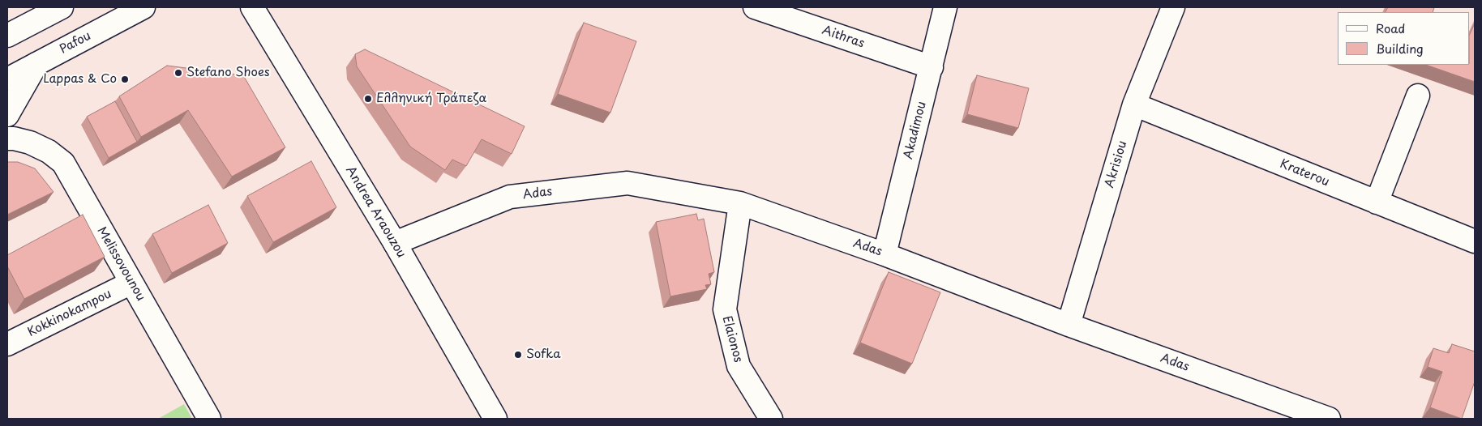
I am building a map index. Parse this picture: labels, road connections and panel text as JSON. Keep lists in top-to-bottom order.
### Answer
{
  "streets": {
    "street": [
      "Aithras",
      "Pafou",
      "Akadimou",
      "Akrisiou",
      "Kraterou",
      "Adas",
      "Andrea Araouzou",
      "Melissovounou",
      "Kokkinokampou",
      "Elaionos"
    ]
  },
  "crossings": [
    ["Aithras", "Akadimou"],
    ["Akadimou", "Adas"],
    ["Akrisiou", "Kraterou"],
    ["Akrisiou", "Adas"],
    ["Adas", "Andrea Araouzou"],
    ["Adas", "Elaionos"],
    ["Melissovounou", "Kokkinokampou"]
  ],
  "places": [
    "Stefano Shoes",
    "Lappas & Co",
    "Ελληνική Τράπεζα",
    "Sofka"
  ],
  "legend": ["Road", "Building"]
}
